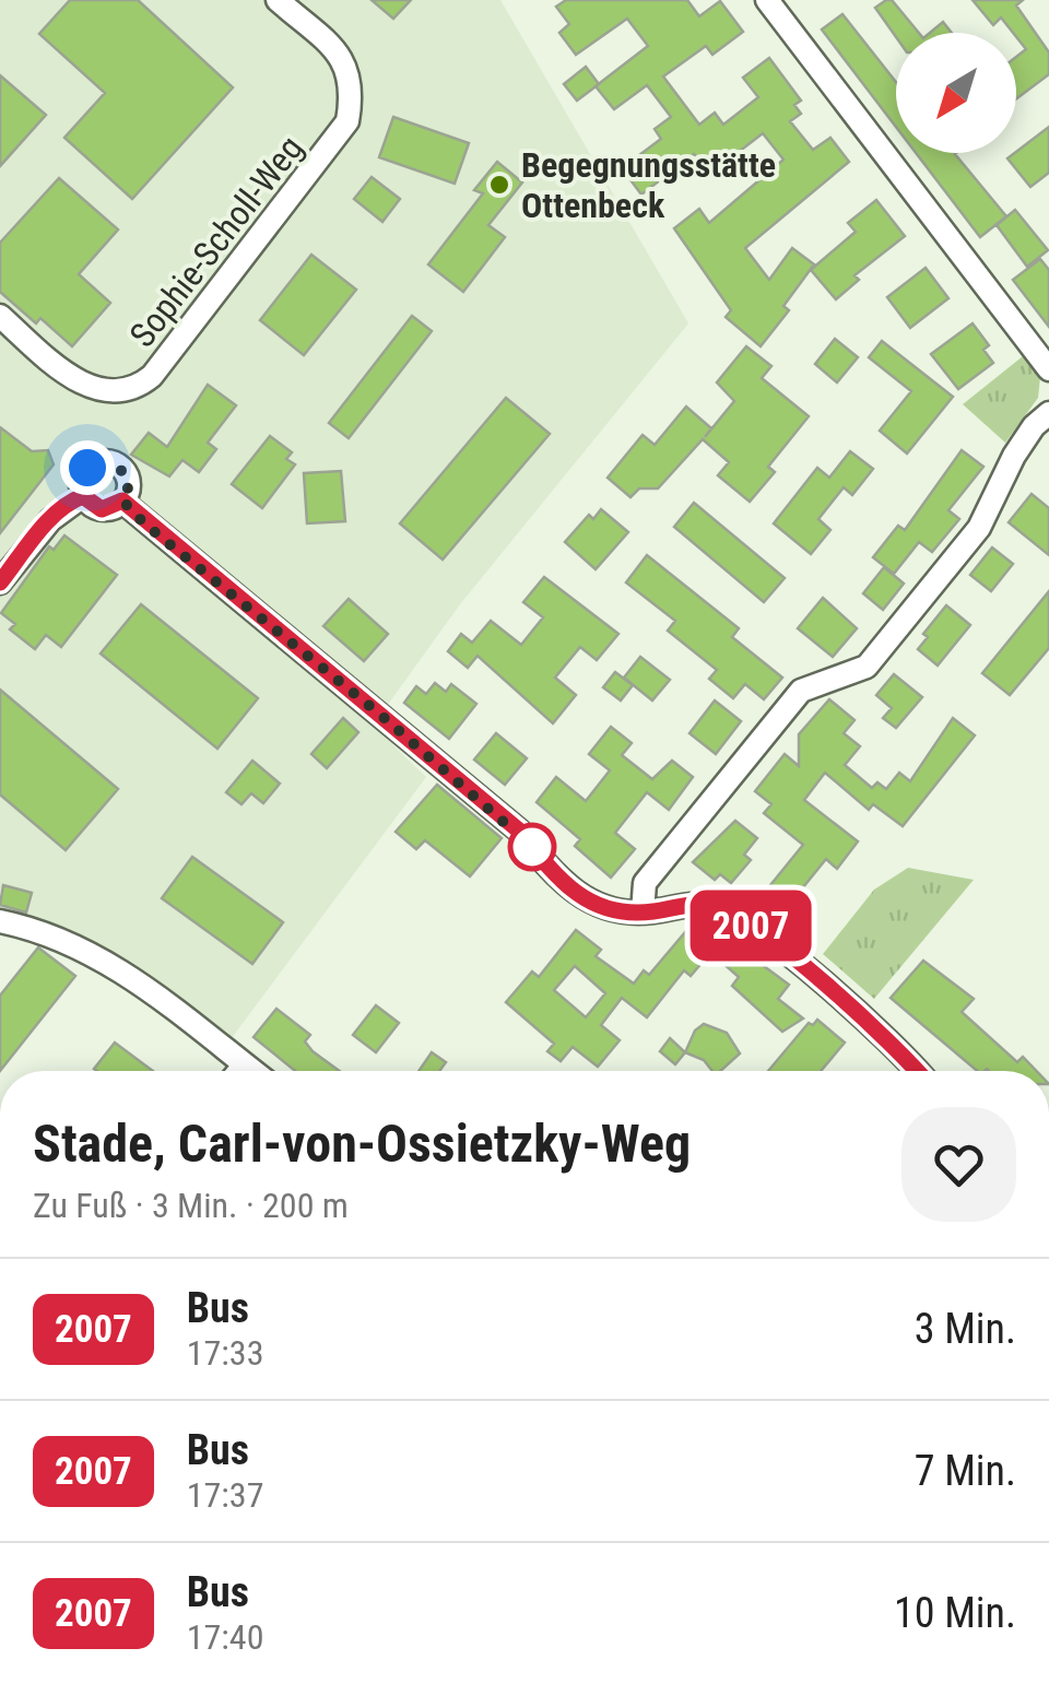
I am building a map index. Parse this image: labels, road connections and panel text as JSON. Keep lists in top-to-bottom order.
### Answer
{
  "streets": {
    "street": ["Sophie-Scholl-Weg"]
  },
  "places": ["Begegnungsstätte Ottenbeck"],
  "lines": ["bus line 2007"],
  "north": "bottom left",
  "page": {
    "on_map": "2007",
    "heading": ["Stade, Carl-von-Ossietzky-Weg", "Zu Fuß · 3 Min. · 200 m"],
    "list": [
      {
        "mark": "2007",
        "name": "Bus",
        "note": "17:33",
        "value": "3 Min."
      },
      {
        "mark": "2007",
        "name": "Bus",
        "note": "17:37",
        "value": "7 Min."
      },
      {
        "mark": "2007",
        "name": "Bus",
        "note": "17:40",
        "value": "10 Min."
      }
    ]
  }
}
